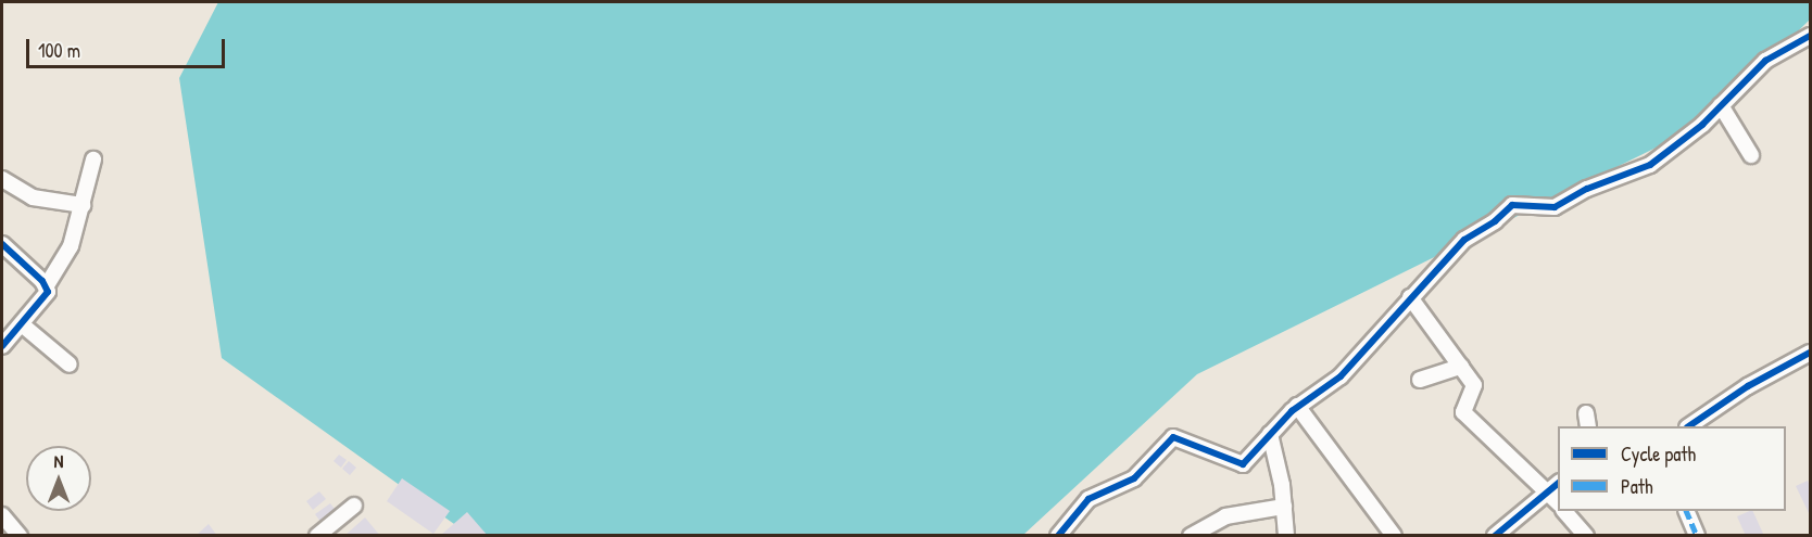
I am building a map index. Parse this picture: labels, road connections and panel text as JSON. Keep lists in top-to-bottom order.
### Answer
{
  "legend": ["Cycle path", "Path"],
  "scale_bar": "100 m",
  "north": "top"
}
